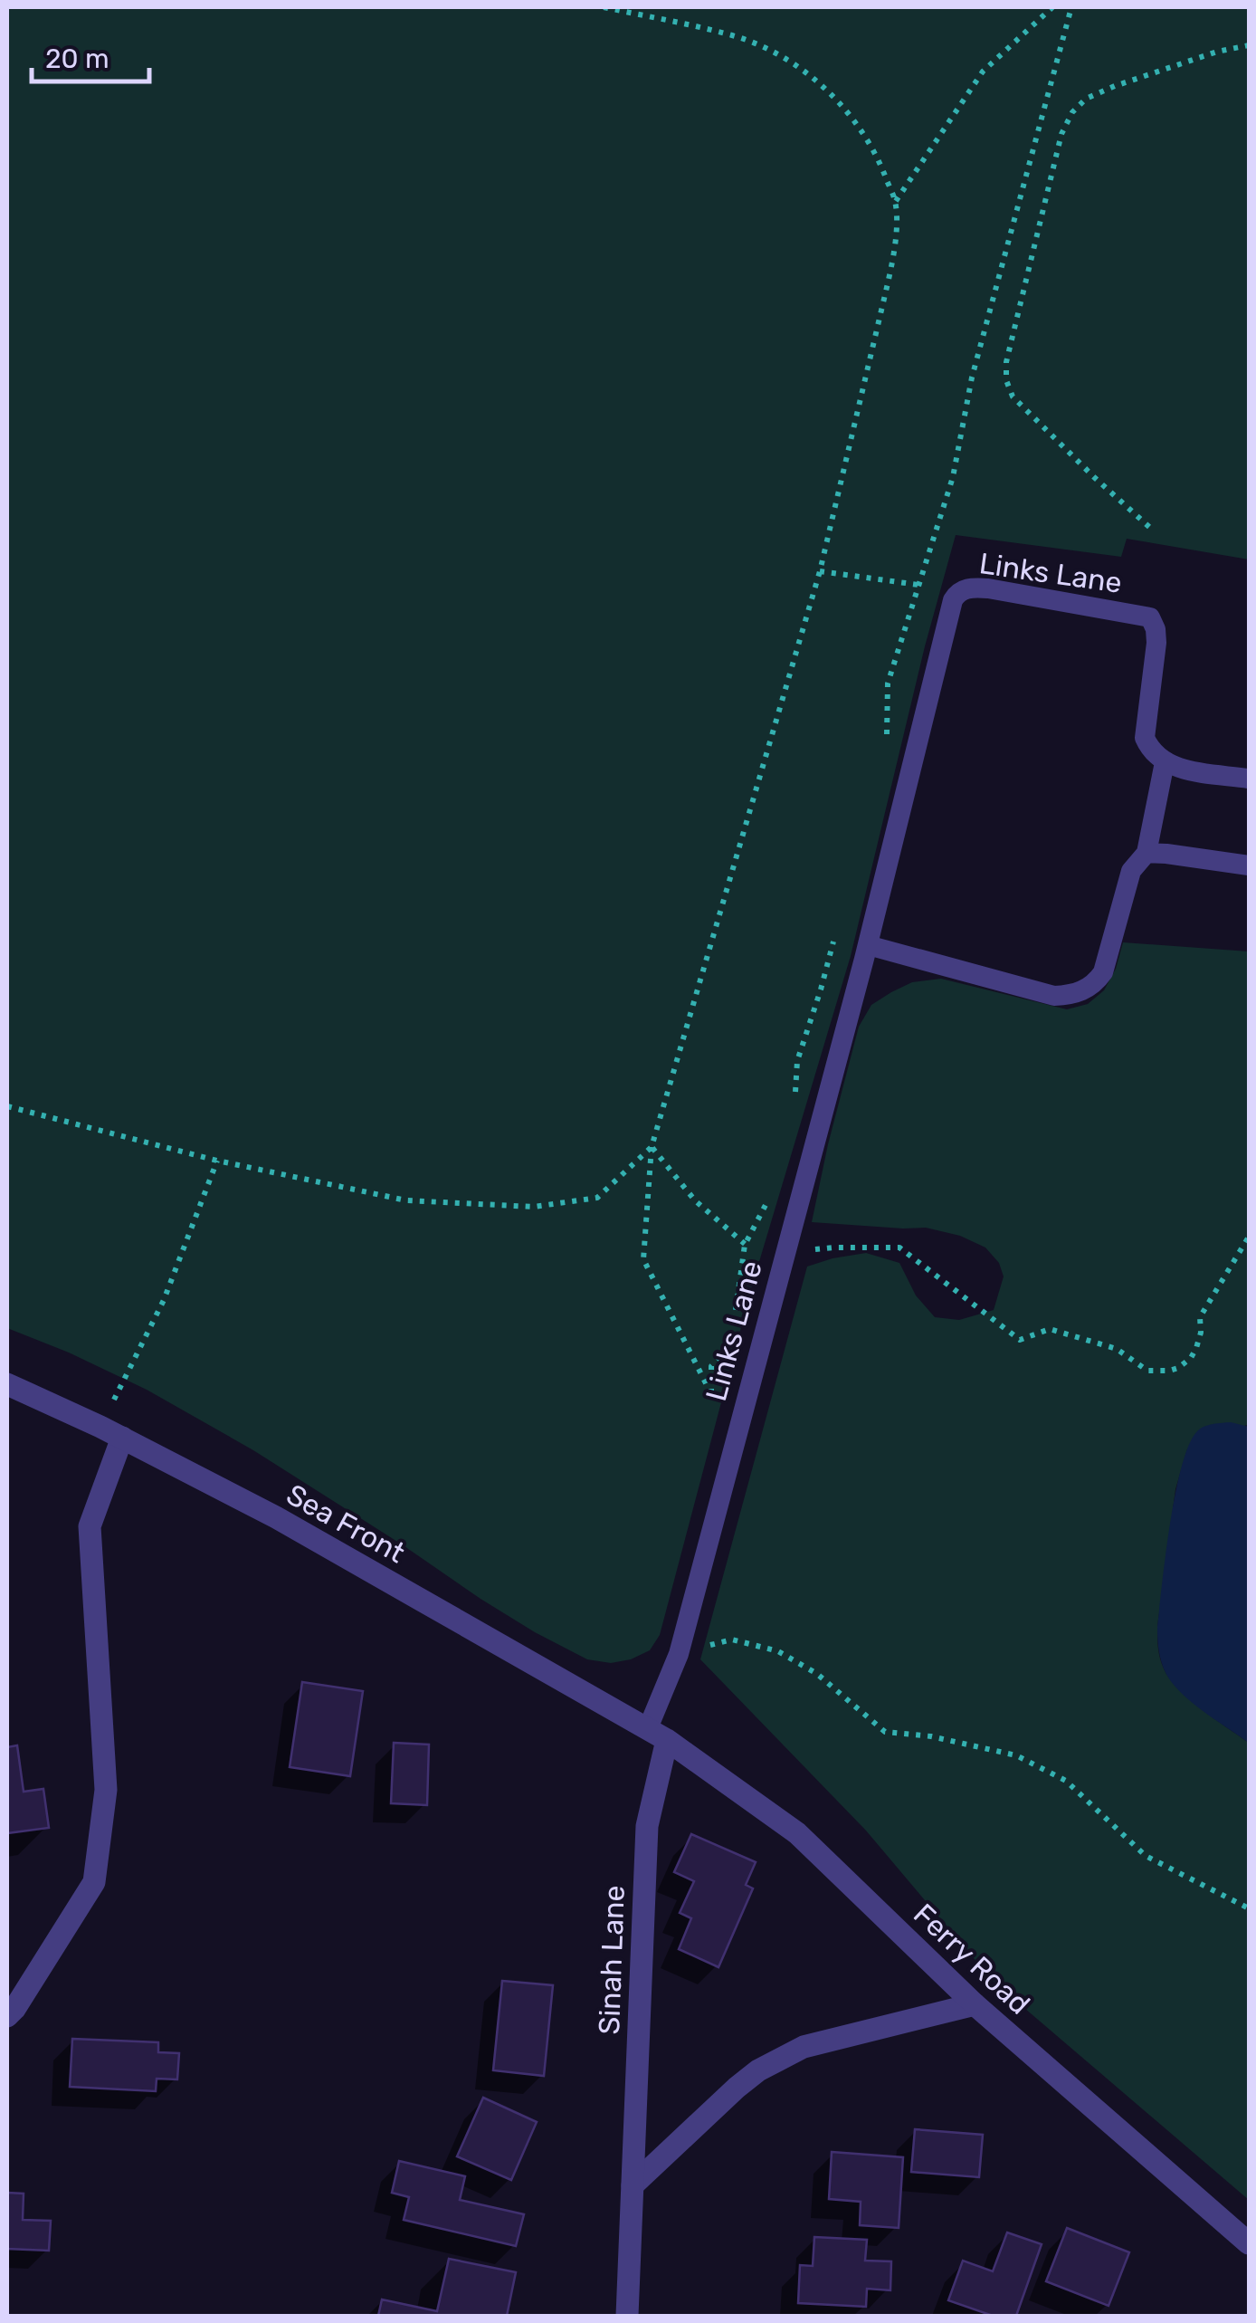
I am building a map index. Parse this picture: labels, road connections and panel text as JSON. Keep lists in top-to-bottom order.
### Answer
{
  "streets": {
    "street": ["Sea Front", "Ferry Road", "Sinah Lane"],
    "lane": ["Links Lane"]
  },
  "crossings": [
    ["Links Lane", "Sea Front"],
    ["Links Lane", "Ferry Road"],
    ["Links Lane", "Sinah Lane"],
    ["Sea Front", "Ferry Road"],
    ["Sea Front", "Sinah Lane"],
    ["Ferry Road", "Sinah Lane"]
  ],
  "scale_bar": "20 m"
}
